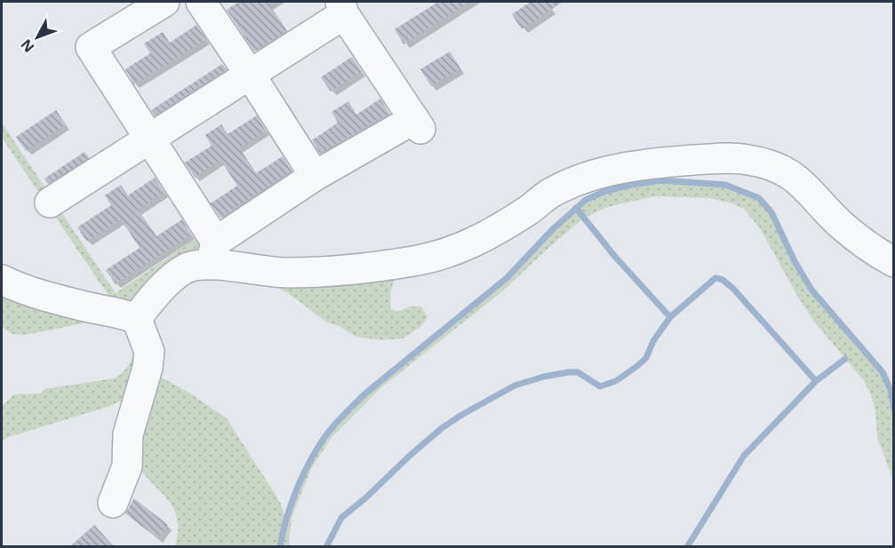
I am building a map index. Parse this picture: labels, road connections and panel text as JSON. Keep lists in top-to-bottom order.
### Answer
{
  "north": "bottom left"
}
